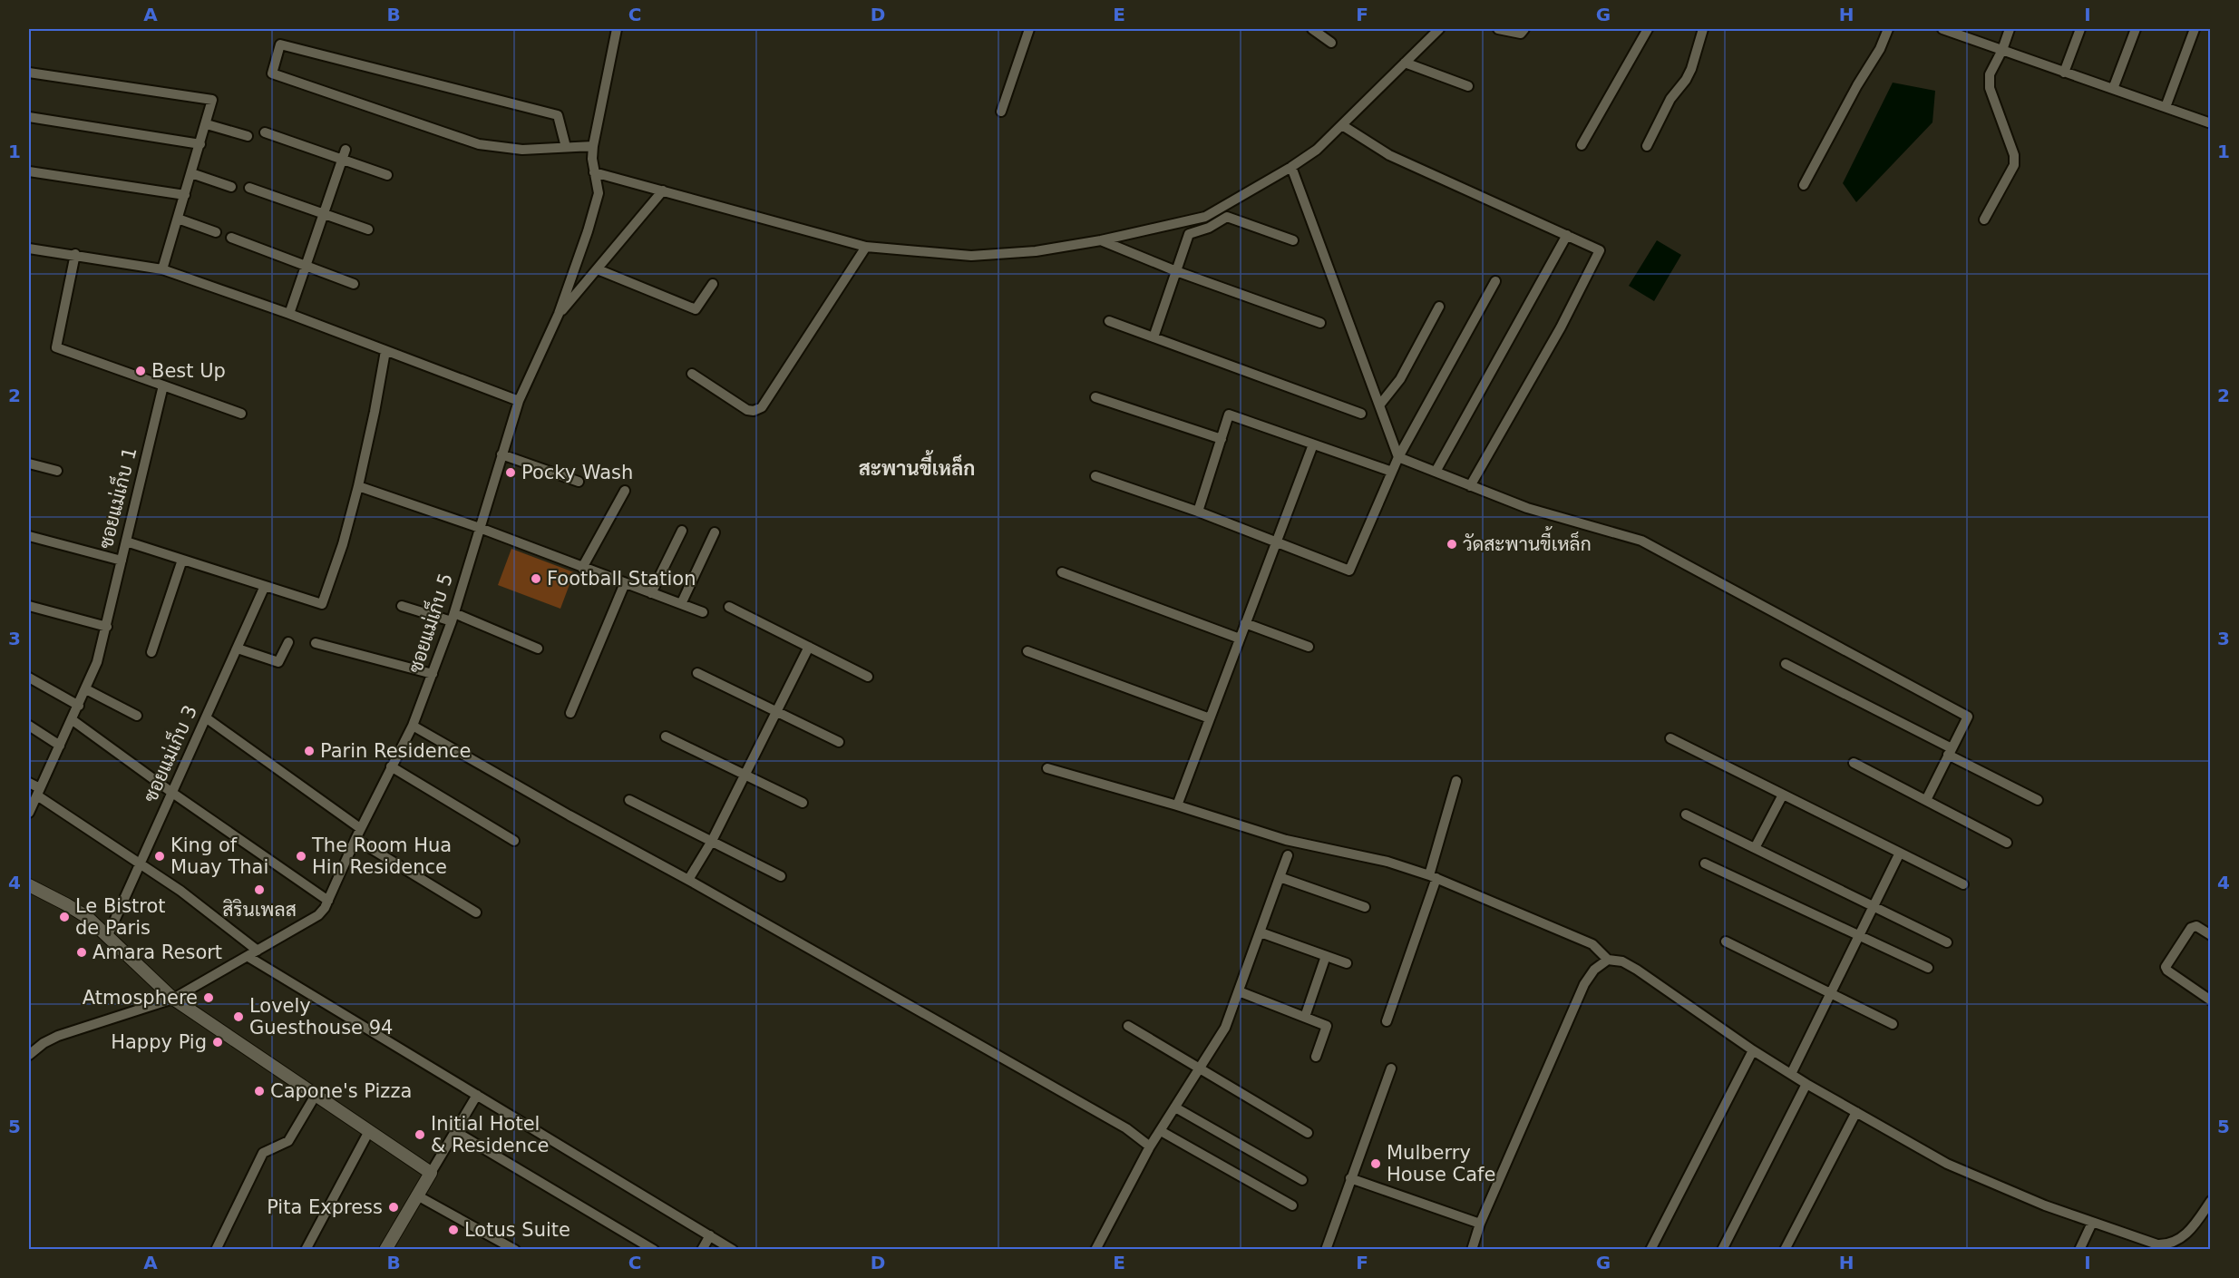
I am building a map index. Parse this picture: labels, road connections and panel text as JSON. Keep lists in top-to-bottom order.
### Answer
{
  "streets": {
    "street": ["ซอยแม่เก็บ 1", "ซอยแม่เก็บ 5", "ซอยแม่เก็บ 3"]
  },
  "districts": ["สะพานขี้เหล็ก"],
  "places": [
    "Best Up",
    "Pocky Wash",
    "วัดสะพานขี้เหล็ก",
    "Football Station",
    "Parin Residence",
    "King of Muay Thai",
    "The Room Hua Hin Residence",
    "สิรินเพลส",
    "Le Bistrot de Paris",
    "Amara Resort",
    "Atmosphere",
    "Lovely Guesthouse 94",
    "Happy Pig",
    "Capone's Pizza",
    "Initial Hotel & Residence",
    "Mulberry House Cafe",
    "Pita Express",
    "Lotus Suite"
  ],
  "grid": {
    "columns": [
      "A",
      "B",
      "C",
      "D",
      "E",
      "F",
      "G",
      "H",
      "I"
    ],
    "rows": [
      "1",
      "2",
      "3",
      "4",
      "5"
    ]
  }
}
